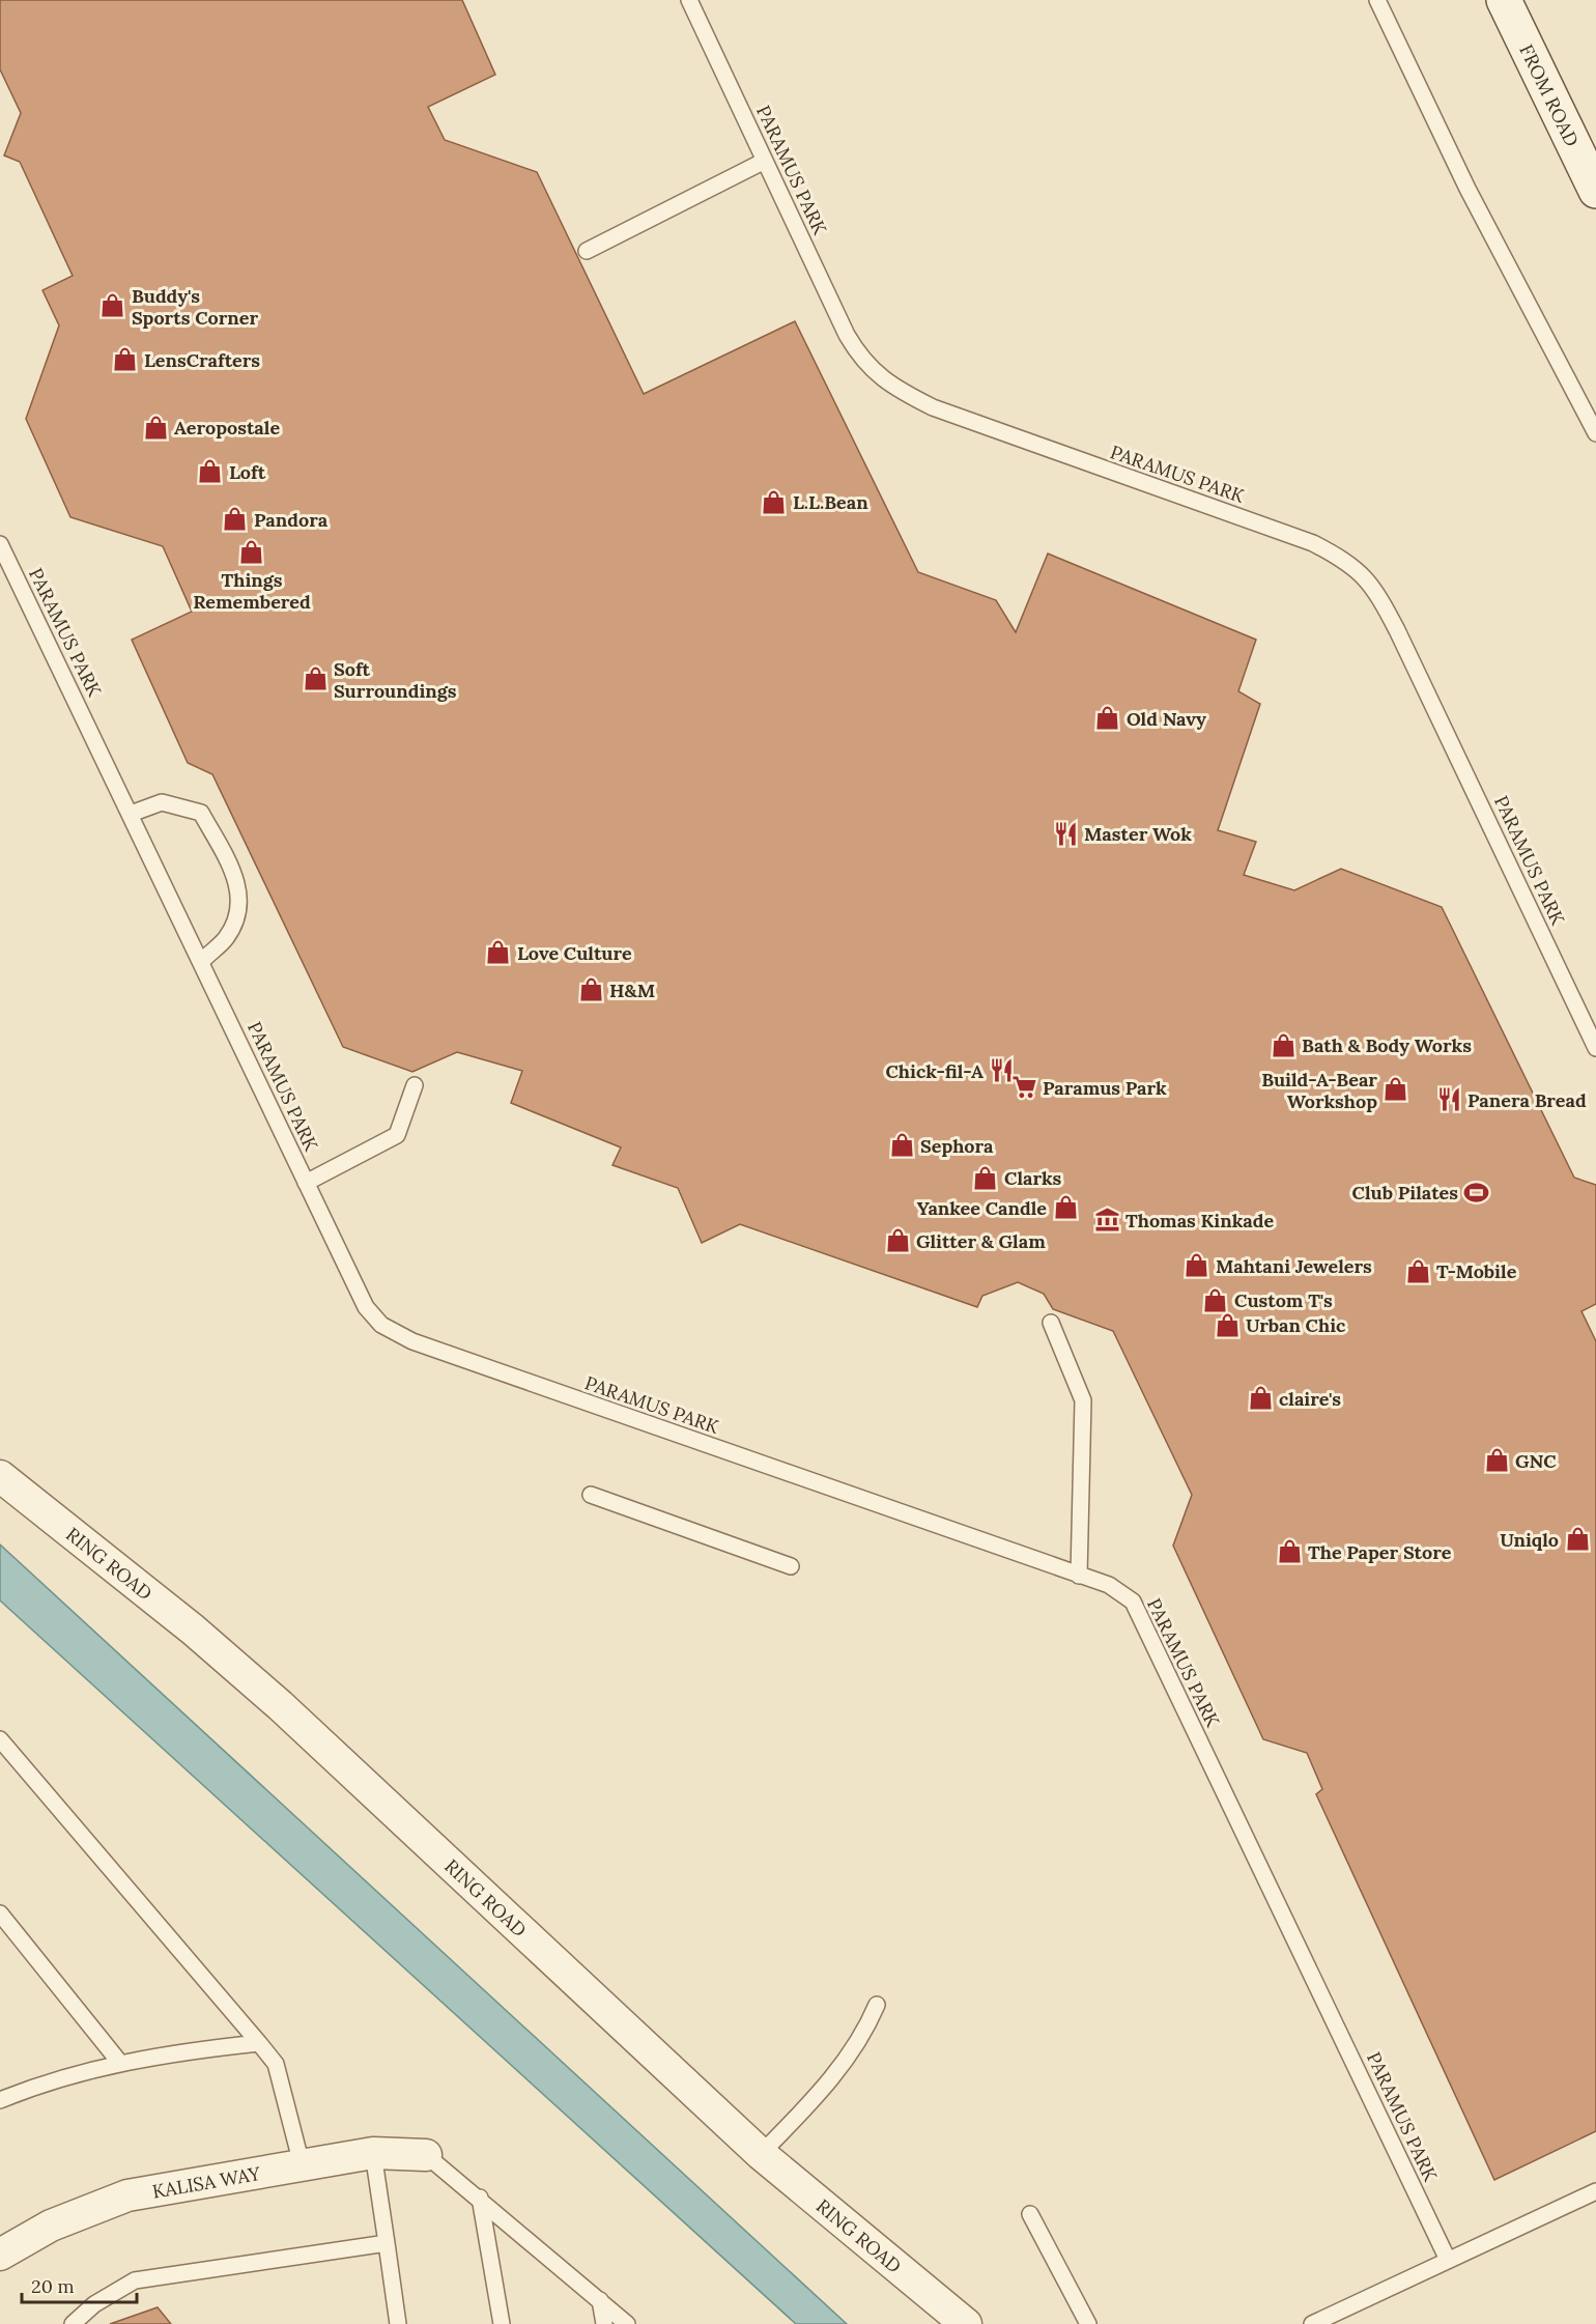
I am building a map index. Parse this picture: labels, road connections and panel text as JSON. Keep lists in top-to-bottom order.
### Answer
{
  "streets": {
    "street": ["FROM ROAD", "RING ROAD", "KALISA WAY"],
    "lane": ["PARAMUS PARK"]
  },
  "places": {
    "shop": [
      "Buddy's Sports Corner",
      "LensCrafters",
      "Aeropostale",
      "Loft",
      "L.L.Bean",
      "Pandora",
      "Things Remembered",
      "Soft Surroundings",
      "Old Navy",
      "Love Culture",
      "H&M",
      "Bath & Body Works",
      "Build-A-Bear Workshop",
      "Sephora",
      "Clarks",
      "Yankee Candle",
      "Glitter & Glam",
      "Mahtani Jewelers",
      "T-Mobile",
      "Custom T's",
      "Urban Chic",
      "claire's",
      "GNC",
      "Uniqlo",
      "The Paper Store"
    ],
    "restaurant": ["Master Wok", "Chick-fil-A", "Panera Bread"],
    "supermarket": ["Paramus Park"],
    "sports": ["Club Pilates"],
    "museum": ["Thomas Kinkade"]
  },
  "scale_bar": "20 m"
}
